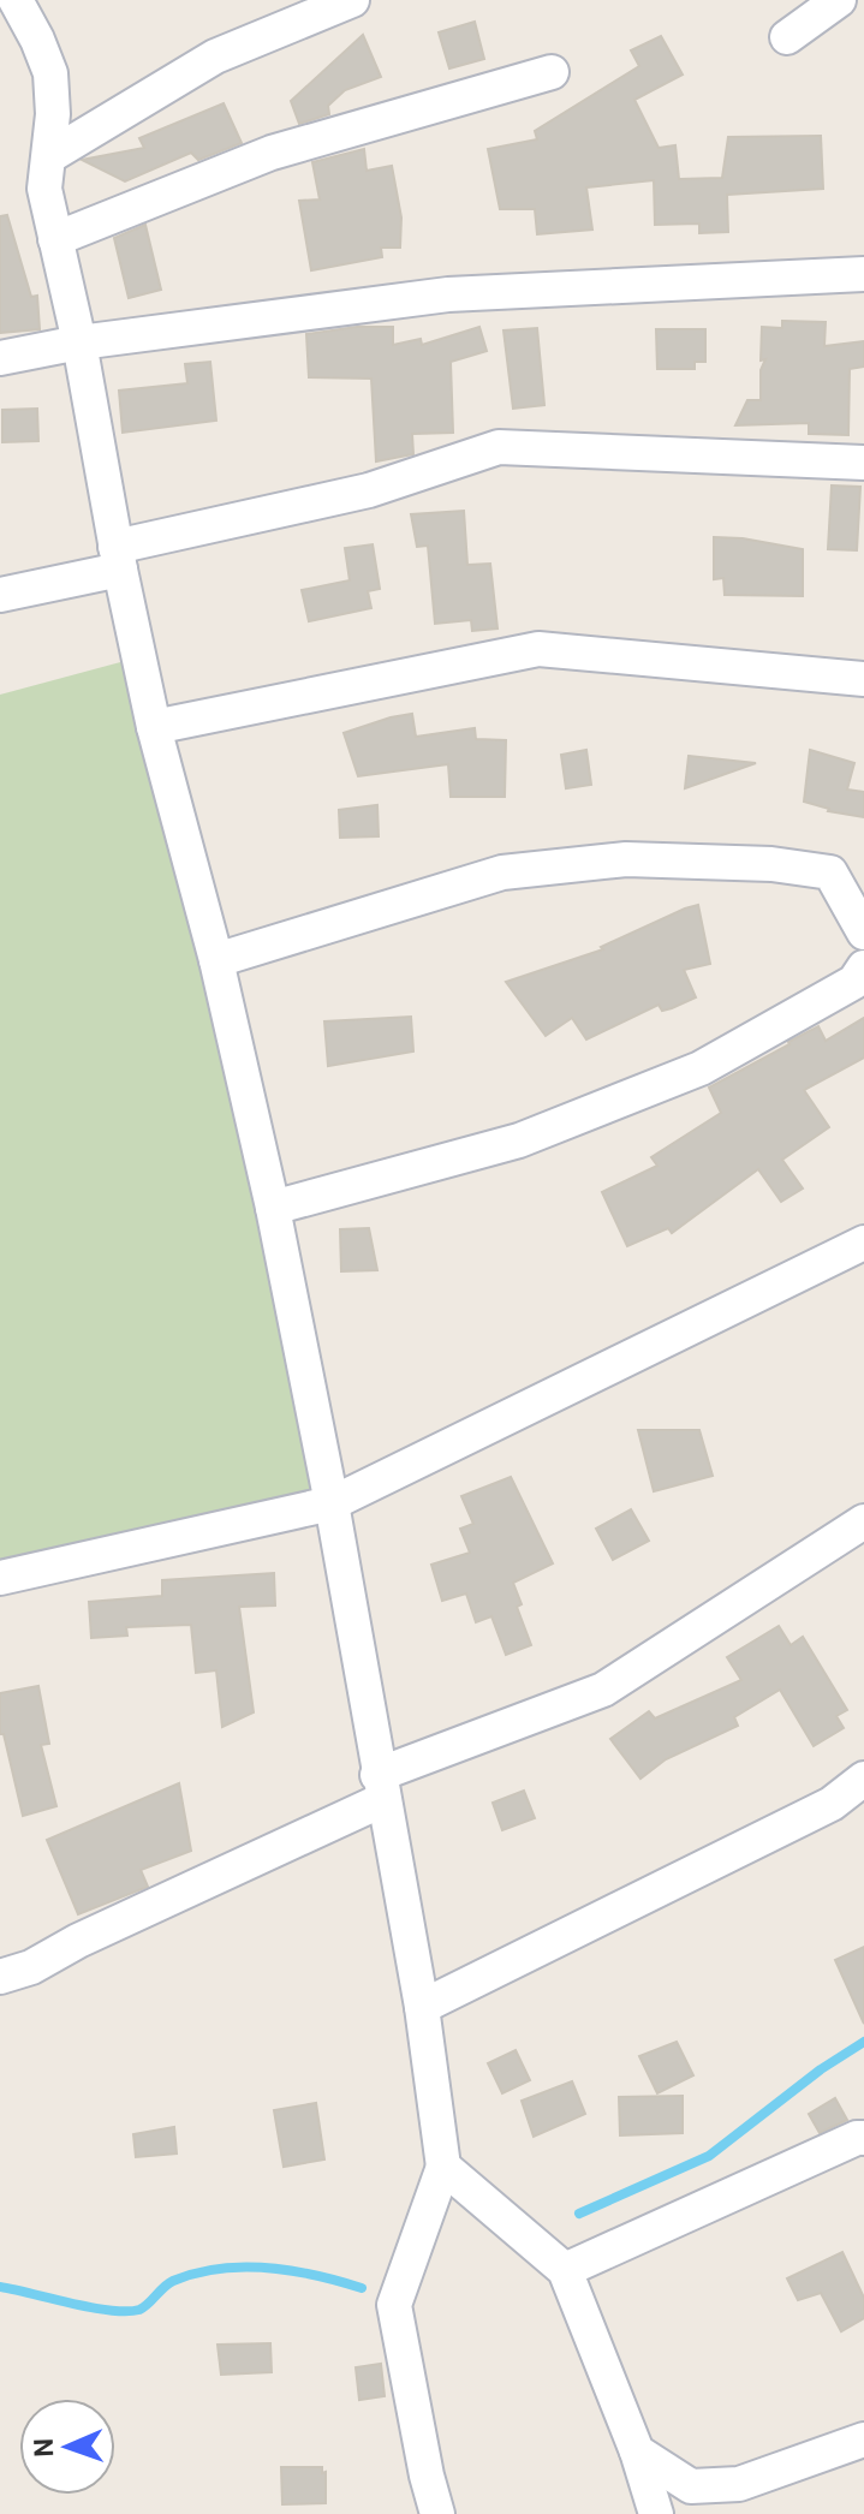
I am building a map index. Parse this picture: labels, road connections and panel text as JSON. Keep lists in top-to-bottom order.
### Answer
{
  "north": "left"
}
